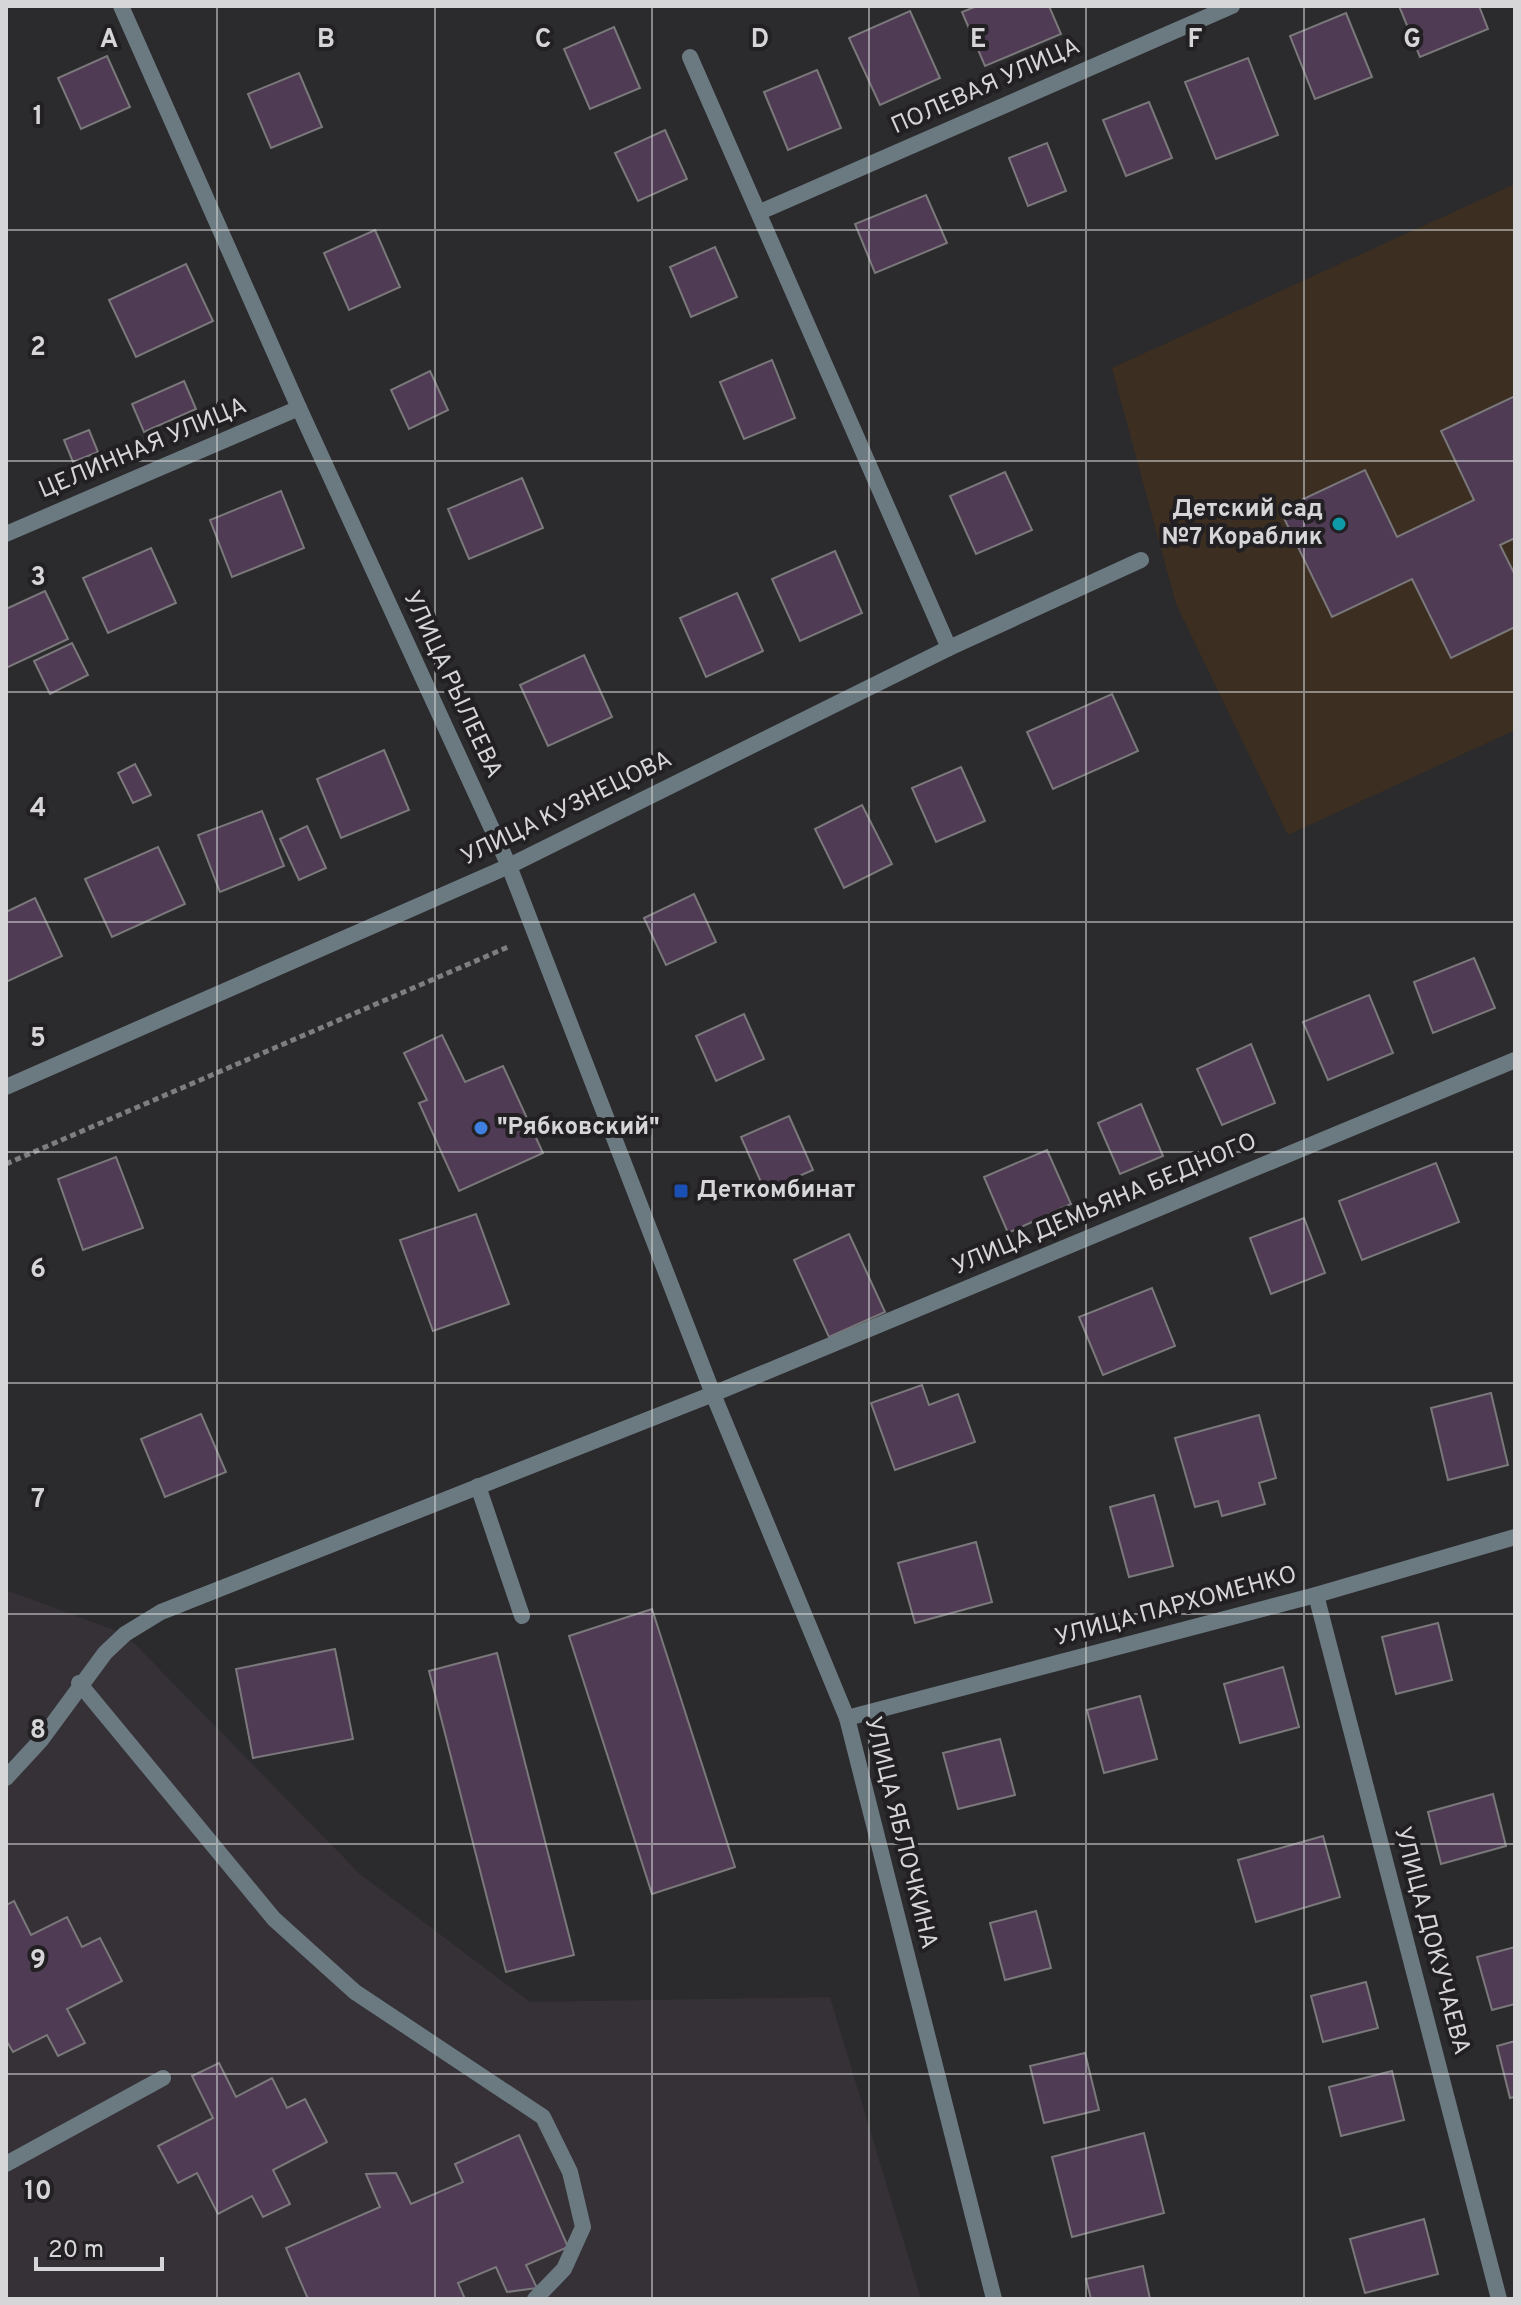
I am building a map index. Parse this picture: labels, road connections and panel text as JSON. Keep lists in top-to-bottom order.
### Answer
{
  "streets": {
    "street": [
      "ПОЛЕВАЯ УЛИЦА",
      "ЦЕЛИННАЯ УЛИЦА",
      "УЛИЦА РЫЛЕЕВА",
      "УЛИЦА КУЗНЕЦОВА",
      "УЛИЦА ДЕМЬЯНА БЕДНОГО",
      "УЛИЦА ПАРХОМЕНКО",
      "УЛИЦА ЯБЛОЧКИНА",
      "УЛИЦА ДОКУЧАЕВА"
    ]
  },
  "crossings": [
    ["ЦЕЛИННАЯ УЛИЦА", "УЛИЦА РЫЛЕЕВА"],
    ["УЛИЦА РЫЛЕЕВА", "УЛИЦА КУЗНЕЦОВА"],
    ["УЛИЦА РЫЛЕЕВА", "УЛИЦА ДЕМЬЯНА БЕДНОГО"],
    ["УЛИЦА РЫЛЕЕВА", "УЛИЦА ЯБЛОЧКИНА"],
    ["УЛИЦА ДЕМЬЯНА БЕДНОГО", "УЛИЦА ЯБЛОЧКИНА"],
    ["УЛИЦА ПАРХОМЕНКО", "УЛИЦА ЯБЛОЧКИНА"],
    ["УЛИЦА ПАРХОМЕНКО", "УЛИЦА ДОКУЧАЕВА"]
  ],
  "places": {
    "other": ["Детский сад №7 Кораблик", "\"Рябковский\""],
    "transit": ["Деткомбинат"]
  },
  "scale_bar": "20 m",
  "grid": {
    "columns": [
      "A",
      "B",
      "C",
      "D",
      "E",
      "F",
      "G"
    ],
    "rows": [
      "1",
      "2",
      "3",
      "4",
      "5",
      "6",
      "7",
      "8",
      "9",
      "10"
    ]
  }
}
